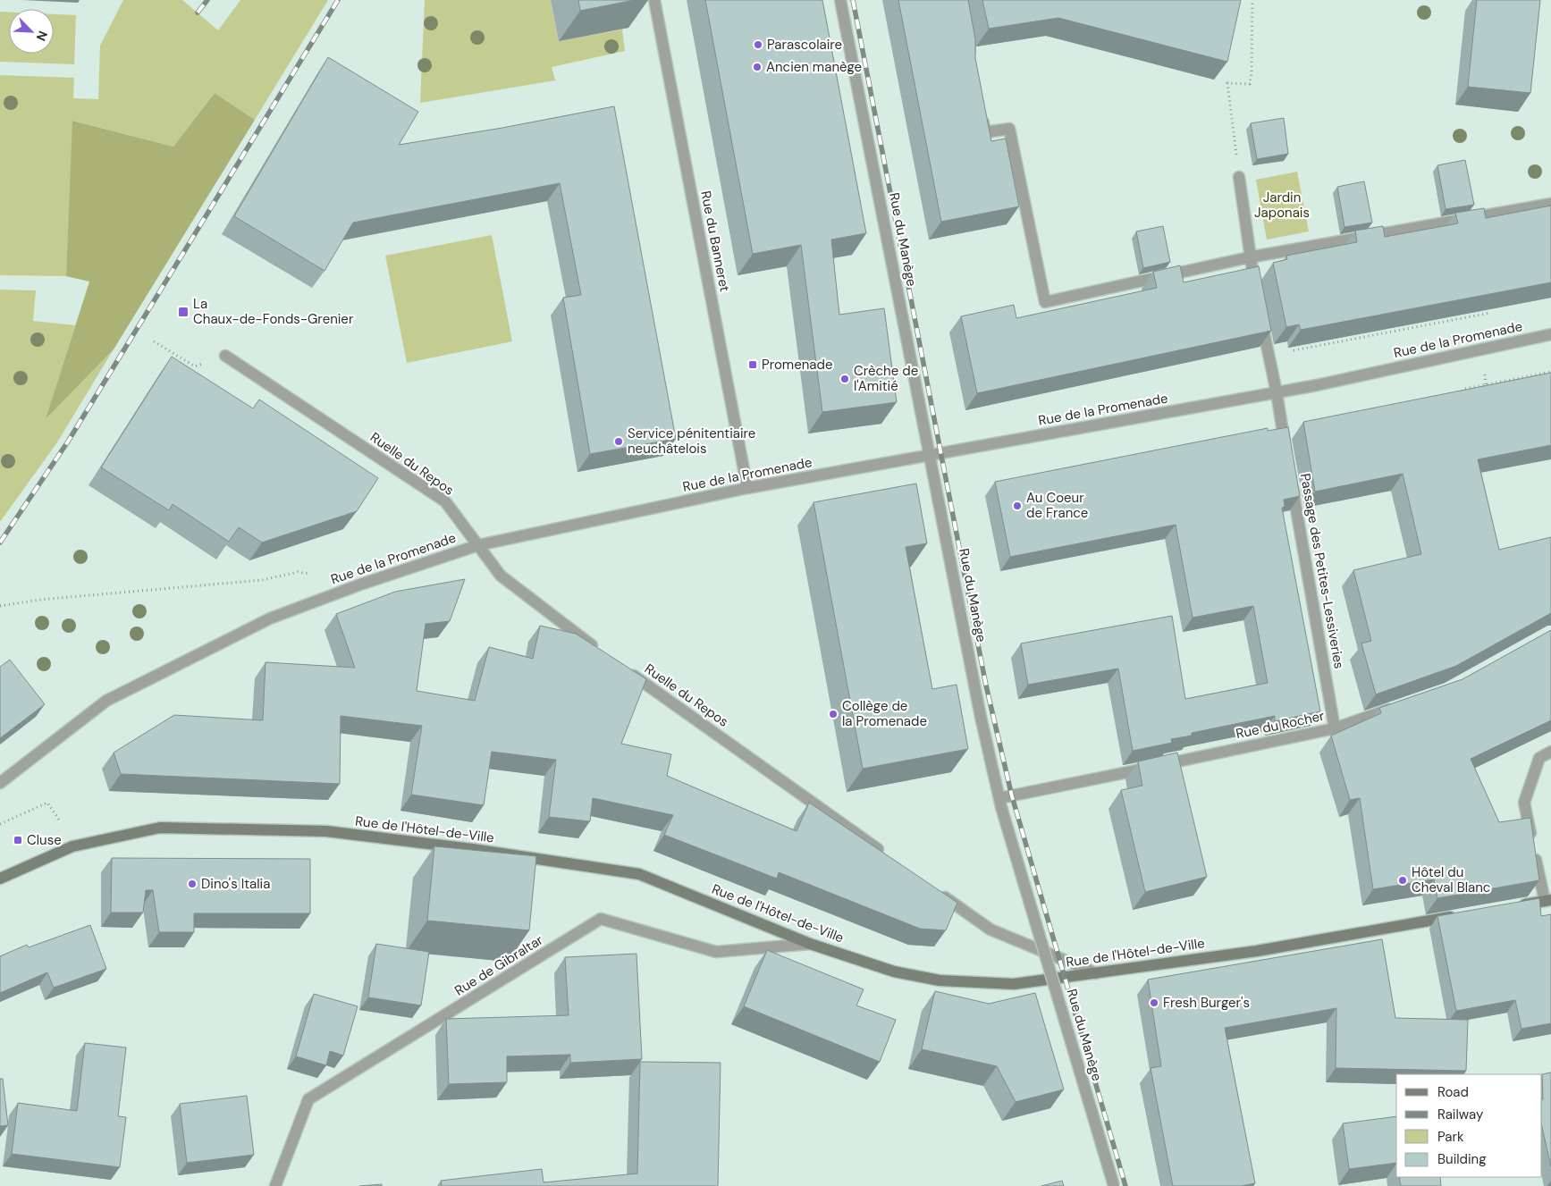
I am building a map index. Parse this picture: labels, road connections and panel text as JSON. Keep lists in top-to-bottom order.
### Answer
{
  "streets": {
    "main road": ["Rue de l'Hôtel-de-Ville"],
    "street": [
      "Rue du Manège",
      "Rue du Banneret",
      "Rue de la Promenade",
      "Ruelle du Repos",
      "Passage des Petites-Lessiveries",
      "Rue du Rocher",
      "Rue de Gibraltar"
    ]
  },
  "crossings": [
    ["Rue du Manège", "Rue de la Promenade"],
    ["Rue du Manège", "Rue du Rocher"],
    ["Rue du Banneret", "Rue de la Promenade"],
    ["Rue de la Promenade", "Ruelle du Repos"],
    ["Passage des Petites-Lessiveries", "Rue du Rocher"],
    ["Rue de l'Hôtel-de-Ville", "Rue de Gibraltar"]
  ],
  "parks": ["Jardin Japonais"],
  "places": {
    "other": [
      "Parascolaire",
      "Ancien manège",
      "Crèche de l'Amitié",
      "Service pénitentiaire neuchâtelois",
      "Au Coeur de France",
      "Collège de la Promenade",
      "Hôtel du Cheval Blanc",
      "Dino's Italia",
      "Fresh Burger's"
    ],
    "transit": ["La Chaux-de-Fonds-Grenier", "Promenade", "Cluse"]
  },
  "legend": [
    "Road",
    "Railway",
    "Park",
    "Building"
  ],
  "north": "bottom right"
}
